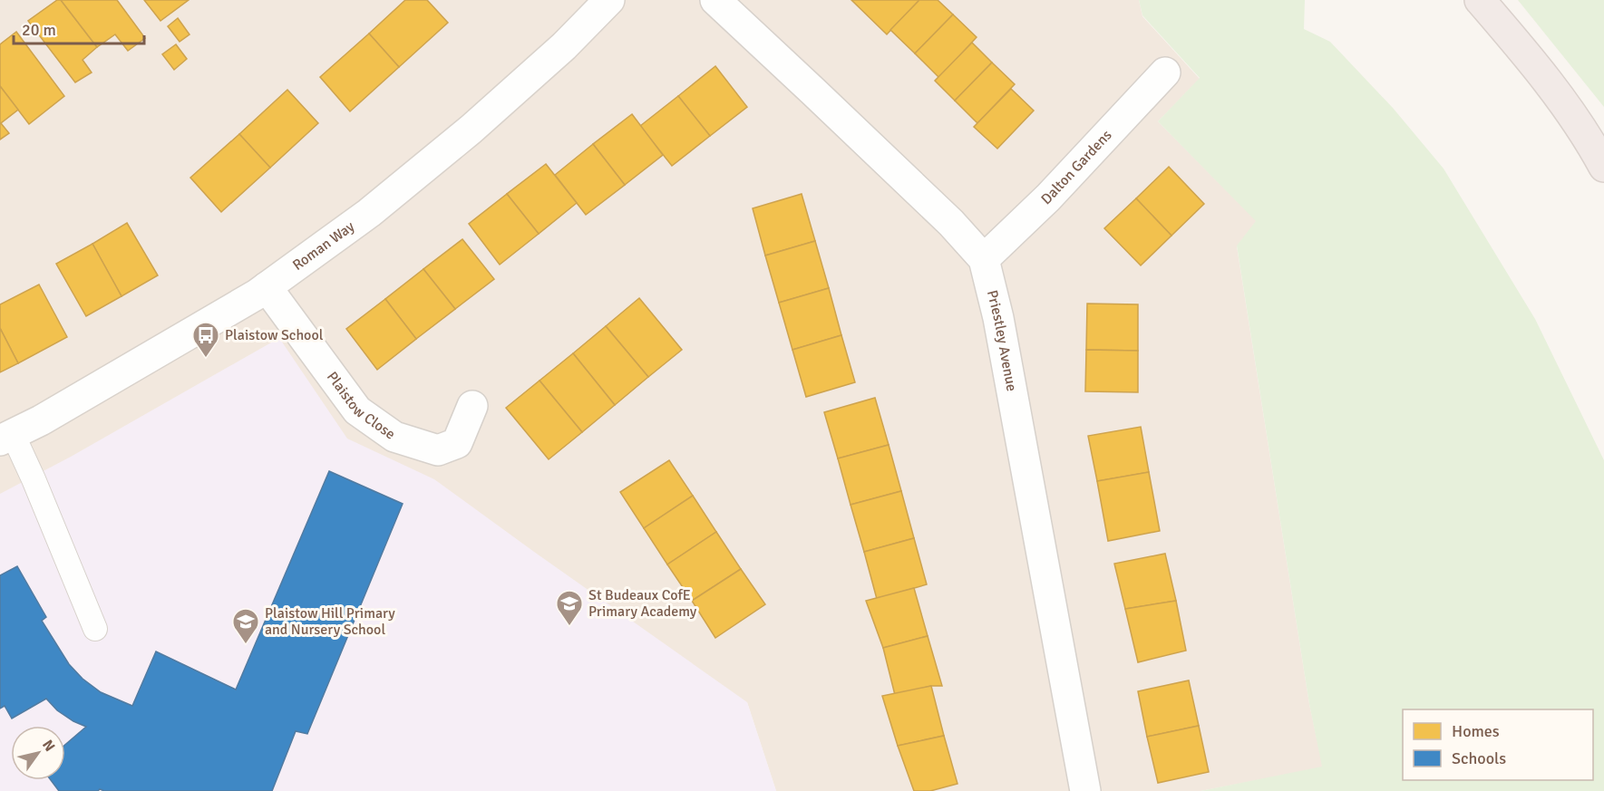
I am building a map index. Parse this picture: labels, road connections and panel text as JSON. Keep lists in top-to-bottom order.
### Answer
{
  "streets": {
    "street": [
      "Dalton Gardens",
      "Roman Way",
      "Priestley Avenue",
      "Plaistow Close"
    ]
  },
  "crossings": [
    ["Dalton Gardens", "Priestley Avenue"],
    ["Roman Way", "Plaistow Close"]
  ],
  "places": {
    "bus stop": ["Plaistow School"],
    "school or university": ["St Budeaux CofE Primary Academy", "Plaistow Hill Primary and Nursery School"]
  },
  "legend": ["Homes", "Schools"],
  "scale_bar": "20 m",
  "north": "top right"
}
